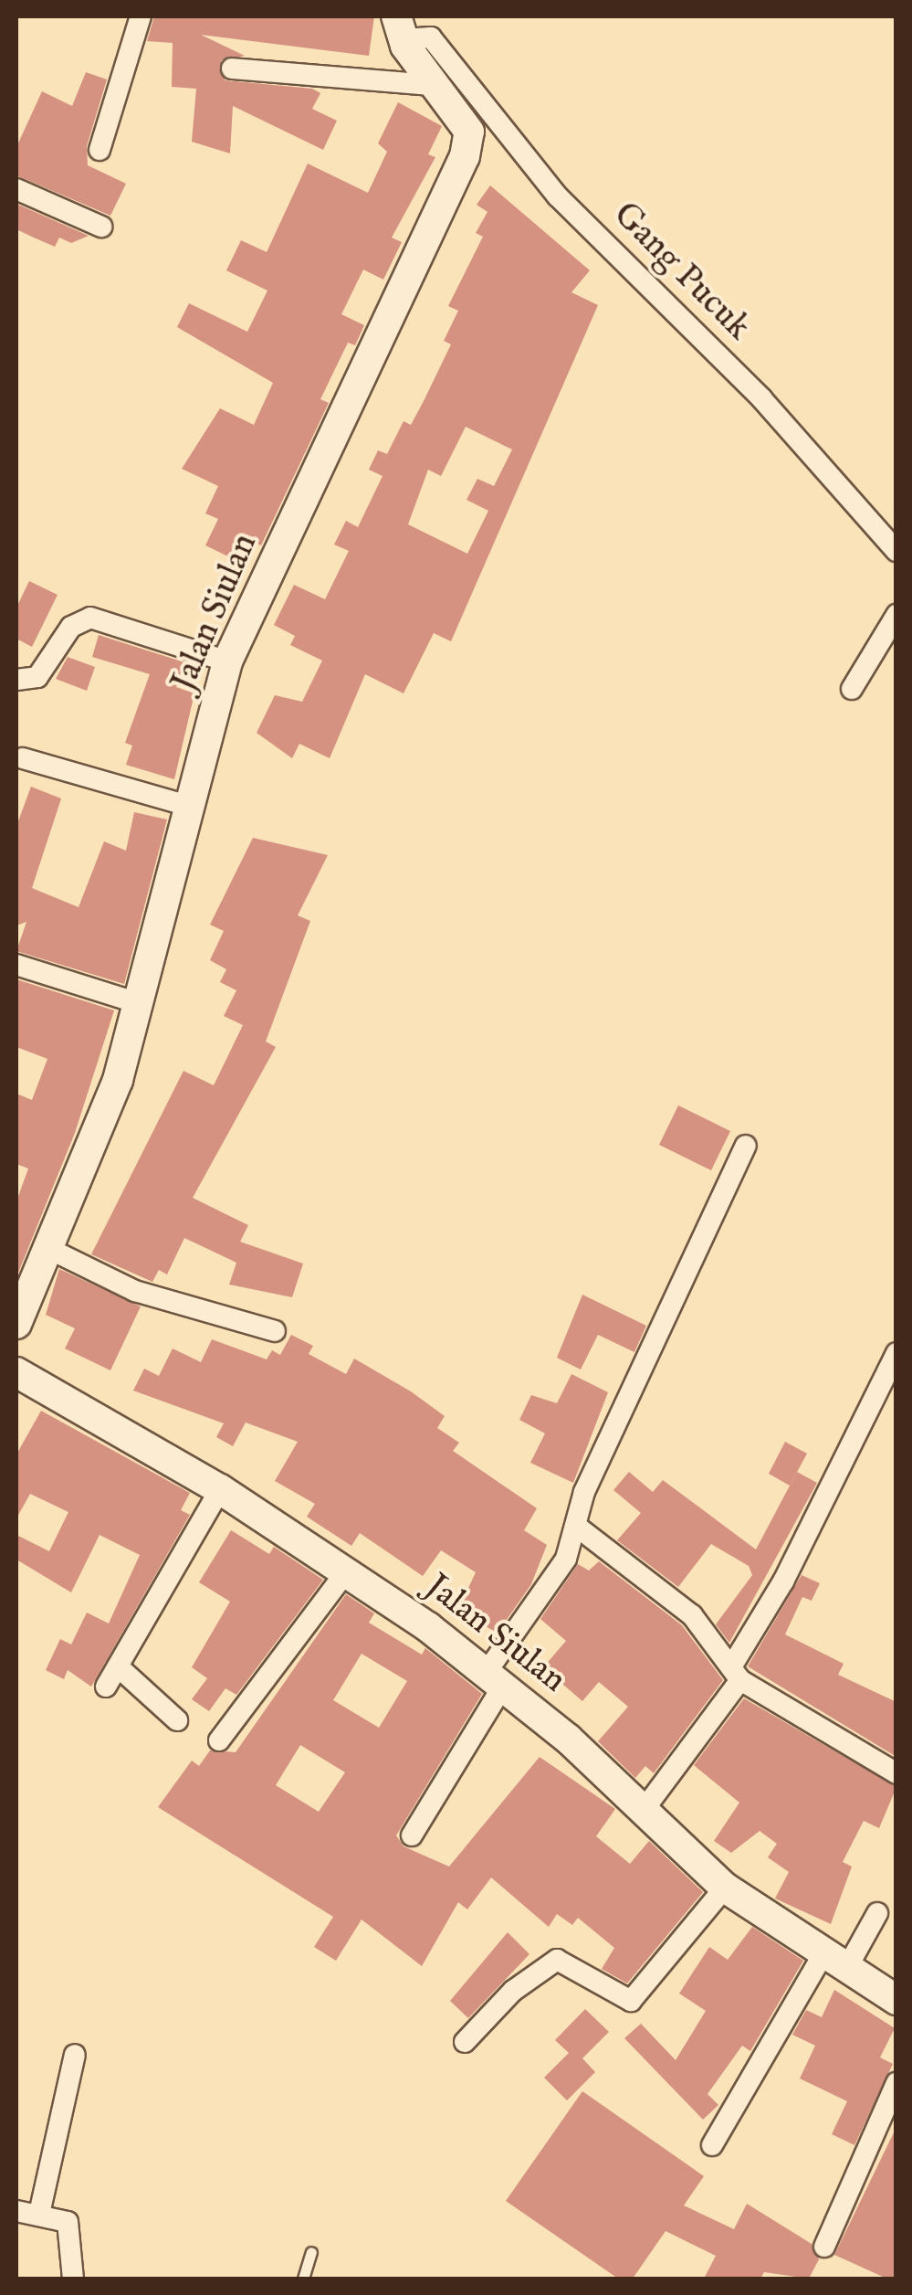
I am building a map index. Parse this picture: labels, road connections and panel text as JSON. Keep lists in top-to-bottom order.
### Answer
{
  "streets": {
    "street": ["Gang Pucuk", "Jalan Siulan"]
  },
  "crossings": [
    ["Gang Pucuk", "Jalan Siulan"]
  ]
}
